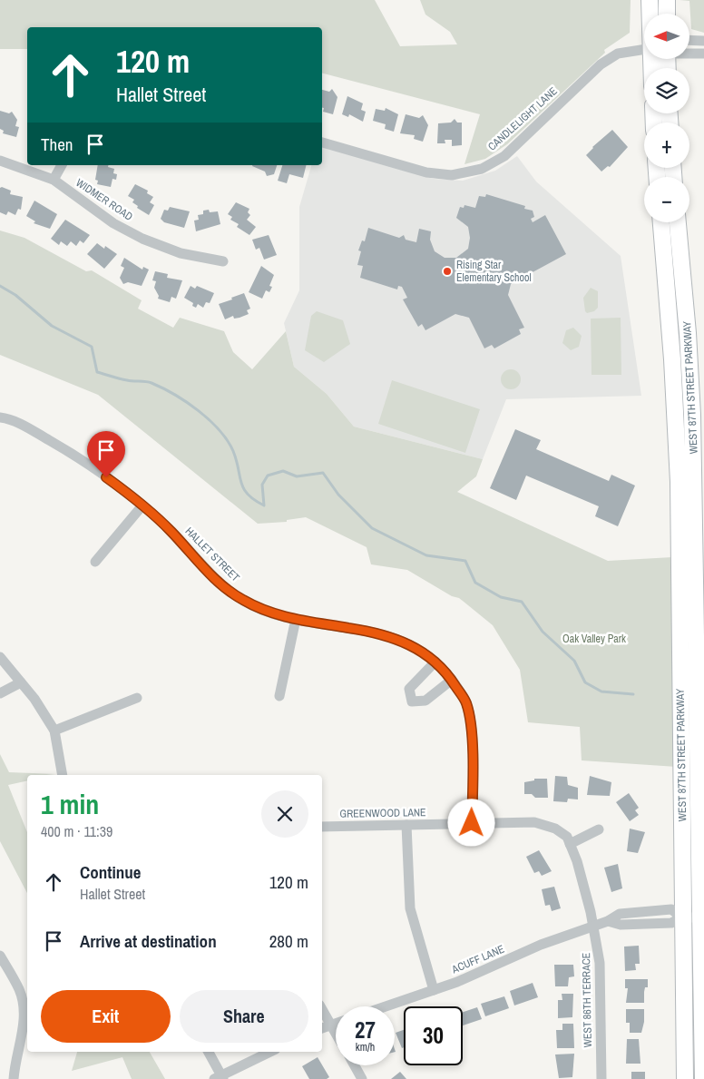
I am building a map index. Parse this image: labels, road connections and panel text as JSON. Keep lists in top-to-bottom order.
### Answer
{
  "streets": {
    "main road": ["WEST 87TH STREET PARKWAY"],
    "street": [
      "CANDLELIGHT LANE",
      "WIDMER ROAD",
      "HALLET STREET",
      "GREENWOOD LANE",
      "ACUFF LANE",
      "WEST 86TH TERRACE"
    ]
  },
  "crossings": [
    ["WEST 87TH STREET PARKWAY", "ACUFF LANE"],
    ["GREENWOOD LANE", "WEST 86TH TERRACE"],
    ["ACUFF LANE", "WEST 86TH TERRACE"]
  ],
  "parks": ["Oak Valley Park"],
  "places": ["Rising Star Elementary School"],
  "north": "left",
  "page": {
    "map_buttons": ["+", "−"],
    "turn": ["120 m", "Hallet Street"],
    "then": "Then",
    "heading": ["1 min", "400 m · 11:39"],
    "list": [
      {
        "name": "Continue",
        "note": "Hallet Street",
        "value": "120 m"
      },
      {
        "name": "Arrive at destination",
        "value": "280 m"
      }
    ],
    "buttons": ["Exit", "Share"],
    "speed": "27 km/h",
    "limit": "30"
  }
}
